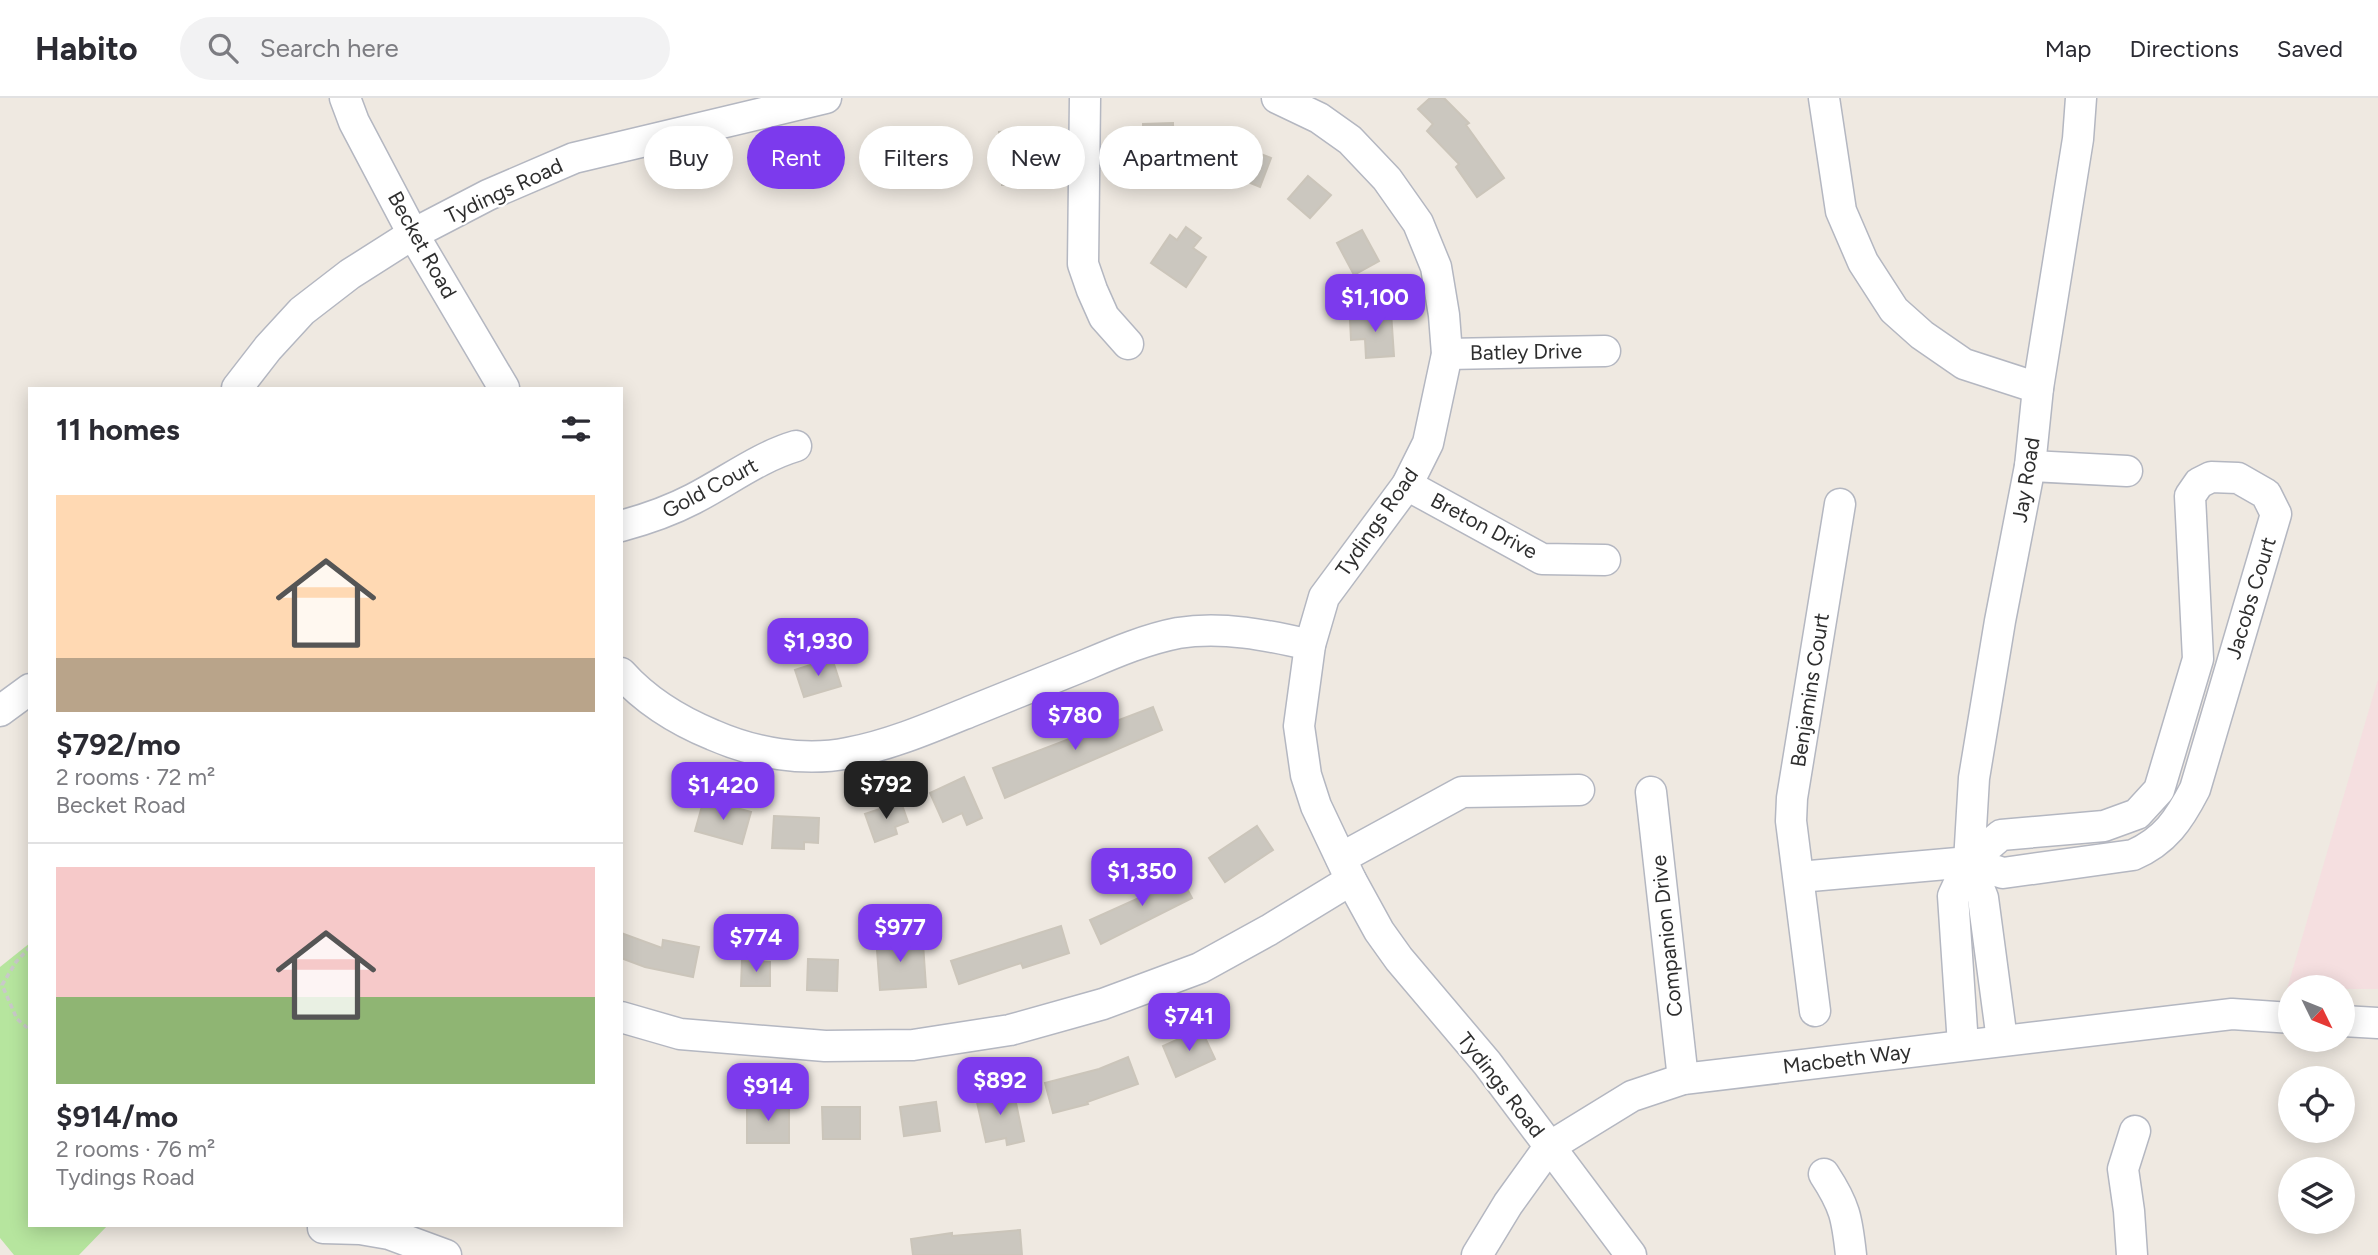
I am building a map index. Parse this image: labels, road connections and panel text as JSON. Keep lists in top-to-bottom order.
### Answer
{
  "streets": {
    "street": [
      "Tydings Road",
      "Becket Road",
      "Batley Drive",
      "Jay Road",
      "Gold Court",
      "Breton Drive",
      "Jacobs Court",
      "Benjamins Court",
      "Companion Drive",
      "Macbeth Way"
    ]
  },
  "crossings": [
    ["Tydings Road", "Becket Road"],
    ["Tydings Road", "Batley Drive"],
    ["Tydings Road", "Breton Drive"],
    ["Tydings Road", "Macbeth Way"],
    ["Jay Road", "Jacobs Court"],
    ["Jay Road", "Macbeth Way"],
    ["Companion Drive", "Macbeth Way"]
  ],
  "north": "bottom right",
  "page": {
    "header": "Habito",
    "search": "Search here",
    "nav": ["Map", "Directions", "Saved"],
    "chip": [
      "Buy",
      "Rent",
      "Filters",
      "New",
      "Apartment"
    ],
    "price": [
      "$1,100",
      "$1,930",
      "$780",
      "$792",
      "$1,420",
      "$1,350",
      "$977",
      "$774",
      "$741",
      "$892",
      "$914"
    ],
    "heading": "11 homes",
    "list": [
      {
        "name": "$792/mo",
        "note": "2 rooms · 72 m² · Becket Road"
      },
      {
        "name": "$914/mo",
        "note": "2 rooms · 76 m² · Tydings Road"
      }
    ]
  }
}
